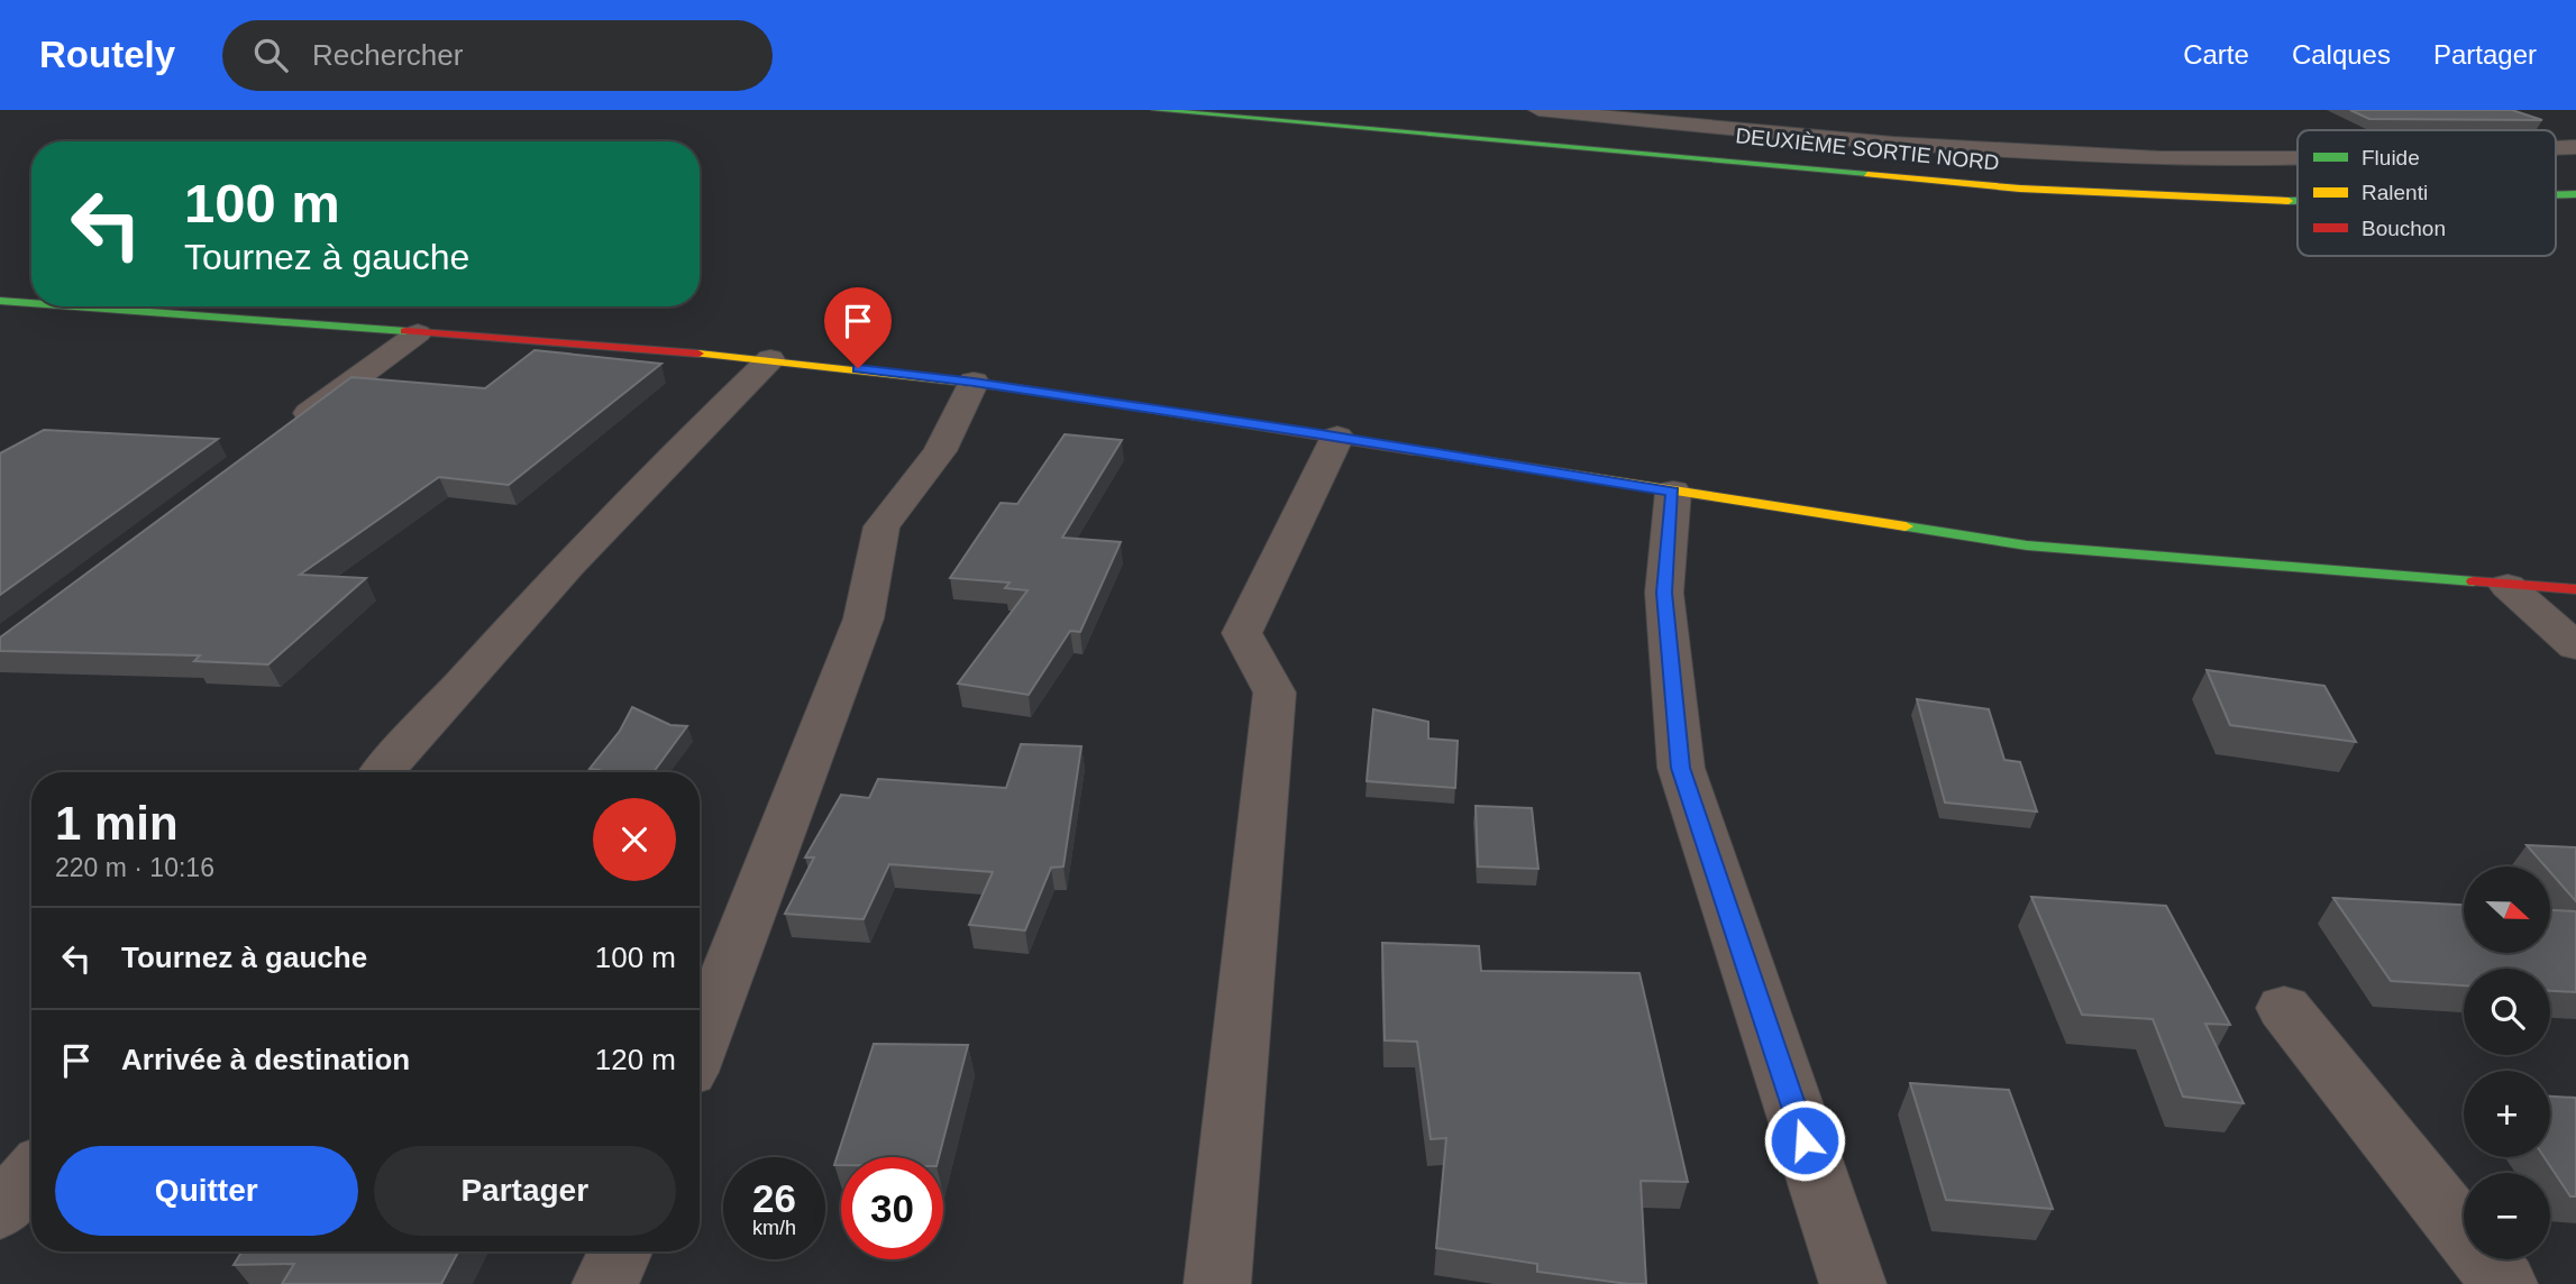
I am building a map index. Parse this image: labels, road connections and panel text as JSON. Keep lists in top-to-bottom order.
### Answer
{
  "streets": {
    "street": ["DEUXIÈME SORTIE NORD"]
  },
  "legend": ["Fluide", "Ralenti", "Bouchon"],
  "north": "right",
  "page": {
    "header": "Routely",
    "search": "Rechercher",
    "nav": ["Carte", "Calques", "Partager"],
    "turn": ["100 m", "Tournez à gauche"],
    "heading": ["1 min", "220 m · 10:16"],
    "map_buttons": ["+", "−"],
    "list": [
      {
        "name": "Tournez à gauche",
        "value": "100 m"
      },
      {
        "name": "Arrivée à destination",
        "value": "120 m"
      }
    ],
    "buttons": ["Quitter", "Partager"],
    "speed": "26 km/h",
    "limit": "30"
  }
}
